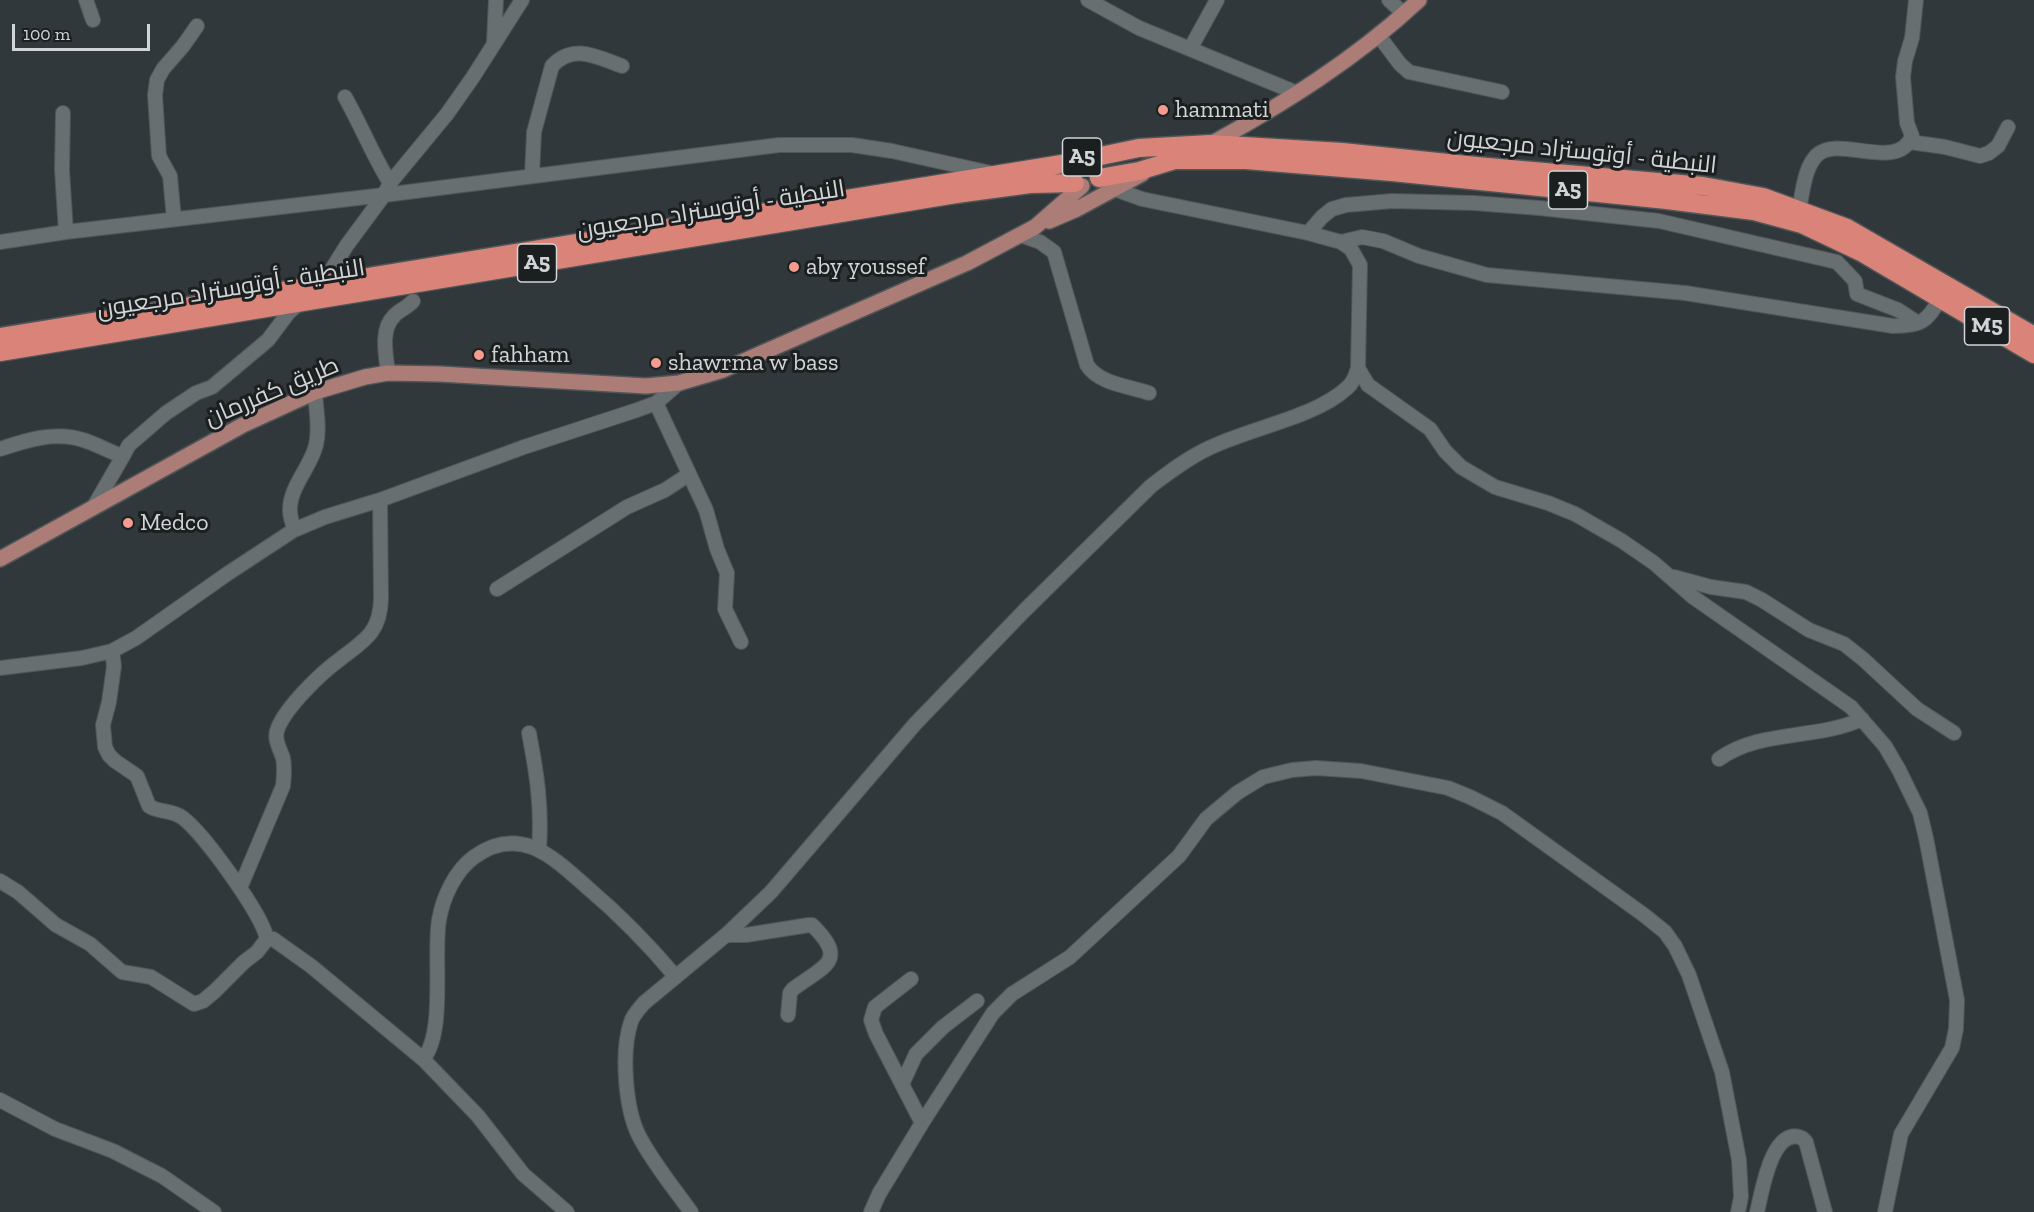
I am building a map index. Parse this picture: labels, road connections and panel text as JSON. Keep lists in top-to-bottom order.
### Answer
{
  "streets": {
    "highway": ["النبطية - أوتوستراد مرجعيون", "A5", "M5"],
    "main road": ["طريق كفررمان"]
  },
  "crossings": [
    ["النبطية - أوتوستراد مرجعيون", "A5"],
    ["النبطية - أوتوستراد مرجعيون", "طريق كفررمان"],
    ["A5", "طريق كفررمان"]
  ],
  "places": [
    "hammati",
    "aby youssef",
    "fahham",
    "shawrma w bass",
    "Medco"
  ],
  "scale_bar": "100 m"
}
